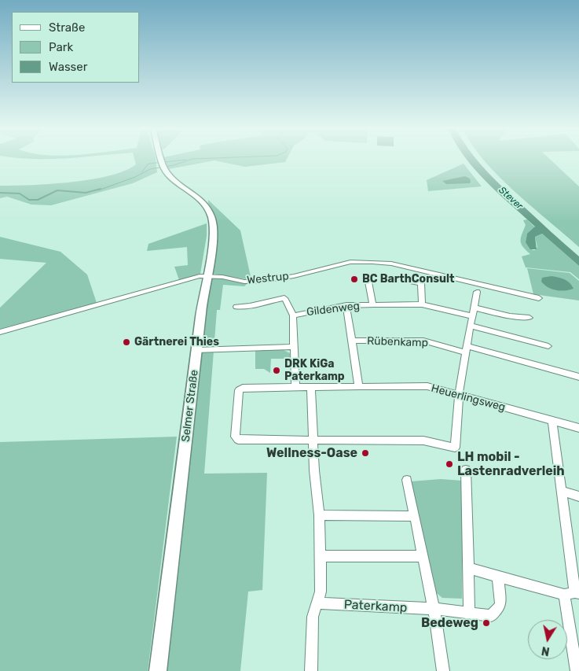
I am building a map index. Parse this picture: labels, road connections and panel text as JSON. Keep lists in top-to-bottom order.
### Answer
{
  "streets": {
    "main road": ["Selmer Straße"],
    "street": [
      "Westrup",
      "Gildenweg",
      "Rübenkamp",
      "Heuerlingsweg",
      "Paterkamp"
    ]
  },
  "crossings": [
    ["Westrup", "Selmer Straße"],
    ["Gildenweg", "Heuerlingsweg"]
  ],
  "water": ["Stever"],
  "places": [
    "BC BarthConsult",
    "Gärtnerei Thies",
    "DRK KiGa Paterkamp",
    "Wellness-Oase",
    "LH mobil - Lastenradverleih",
    "Bedeweg"
  ],
  "legend": ["Straße", "Park", "Wasser"],
  "north": "bottom"
}
